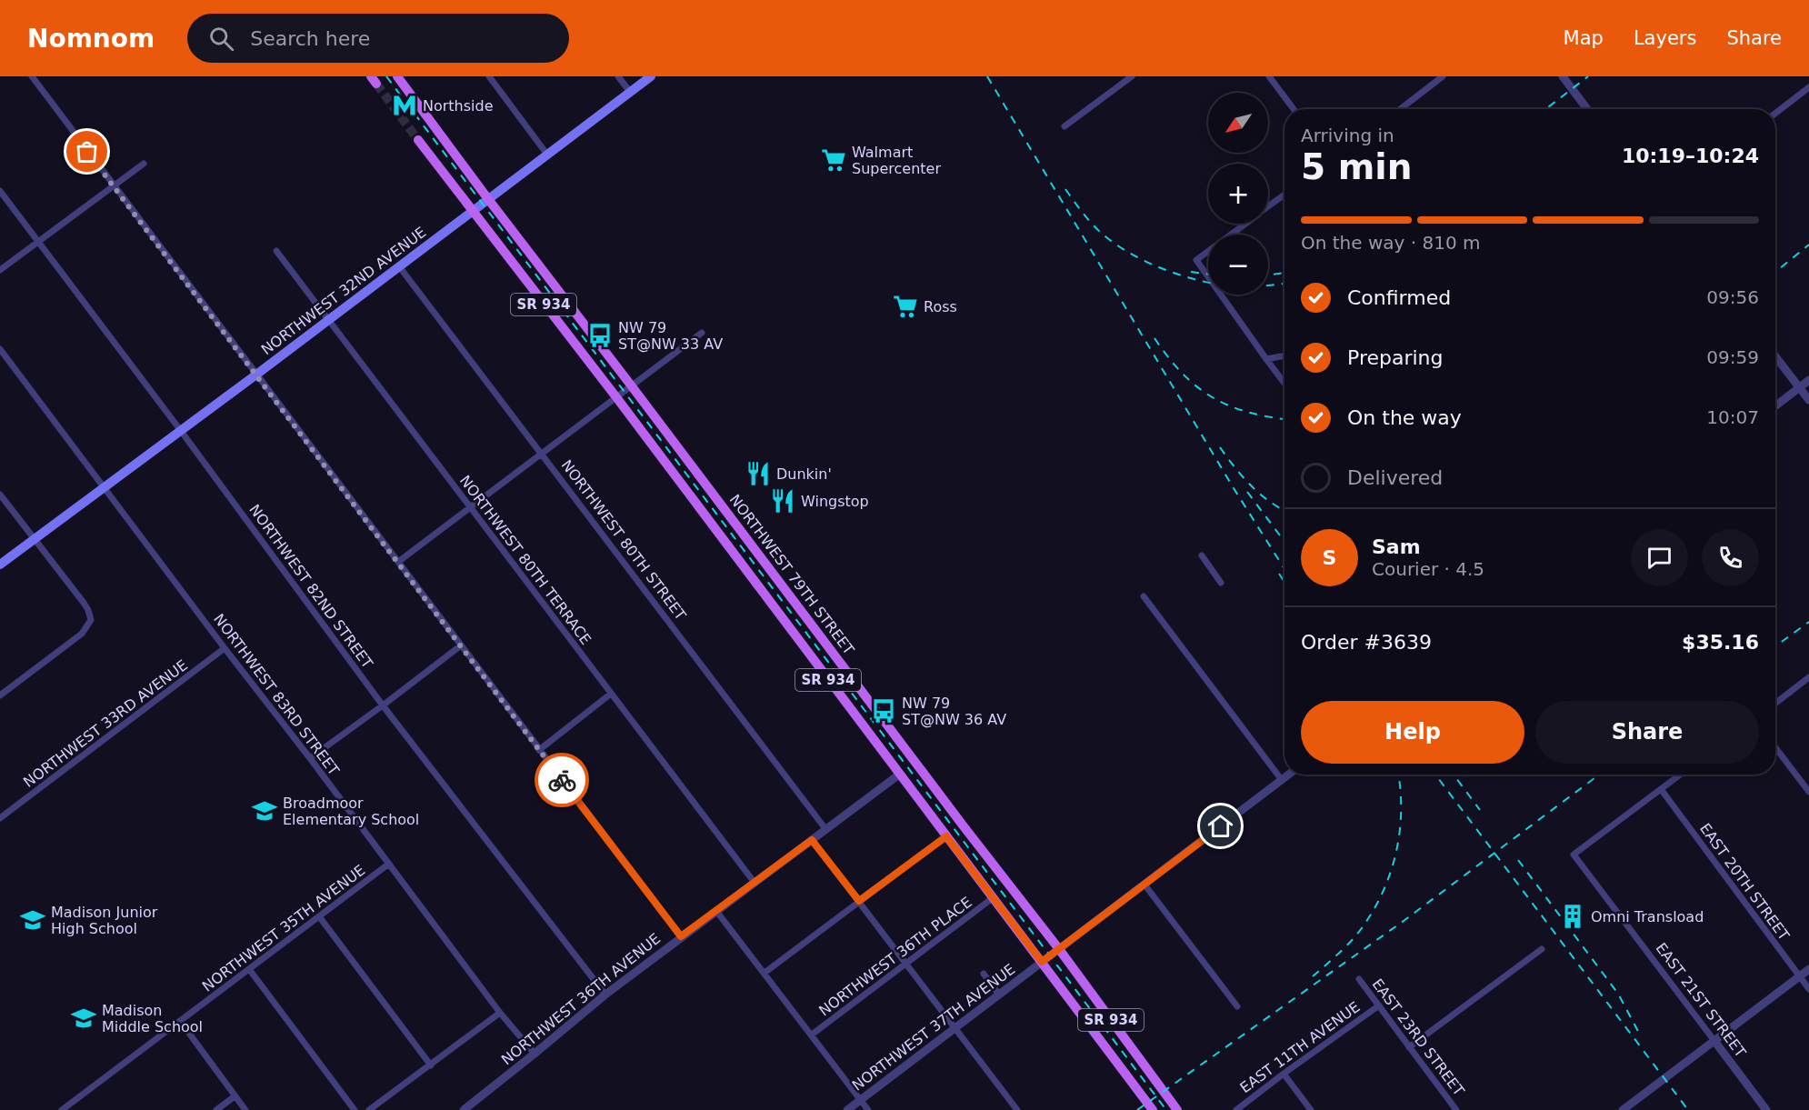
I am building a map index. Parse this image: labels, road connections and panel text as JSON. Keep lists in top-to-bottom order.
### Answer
{
  "streets": {
    "main road": ["NORTHWEST 32ND AVENUE", "SR 934", "NORTHWEST 79TH STREET"],
    "street": [
      "NORTHWEST 80TH STREET",
      "NORTHWEST 80TH TERRACE",
      "NORTHWEST 82ND STREET",
      "NORTHWEST 83RD STREET",
      "NORTHWEST 33RD AVENUE",
      "EAST 20TH STREET",
      "NORTHWEST 35TH AVENUE",
      "NORTHWEST 36TH PLACE",
      "NORTHWEST 36TH AVENUE",
      "EAST 21ST STREET",
      "NORTHWEST 37TH AVENUE",
      "EAST 23RD STREET",
      "EAST 11TH AVENUE"
    ]
  },
  "crossings": [
    ["NORTHWEST 32ND AVENUE", "SR 934"],
    ["NORTHWEST 32ND AVENUE", "NORTHWEST 80TH STREET"],
    ["NORTHWEST 32ND AVENUE", "NORTHWEST 80TH TERRACE"],
    ["NORTHWEST 32ND AVENUE", "NORTHWEST 79TH STREET"],
    ["NORTHWEST 32ND AVENUE", "NORTHWEST 82ND STREET"],
    ["NORTHWEST 32ND AVENUE", "NORTHWEST 83RD STREET"],
    ["SR 934", "NORTHWEST 36TH PLACE"],
    ["SR 934", "NORTHWEST 36TH AVENUE"],
    ["SR 934", "NORTHWEST 37TH AVENUE"],
    ["NORTHWEST 80TH STREET", "NORTHWEST 36TH AVENUE"],
    ["NORTHWEST 80TH TERRACE", "NORTHWEST 36TH AVENUE"],
    ["NORTHWEST 79TH STREET", "NORTHWEST 37TH AVENUE"],
    ["NORTHWEST 82ND STREET", "NORTHWEST 36TH AVENUE"],
    ["NORTHWEST 83RD STREET", "NORTHWEST 33RD AVENUE"],
    ["NORTHWEST 83RD STREET", "NORTHWEST 35TH AVENUE"],
    ["NORTHWEST 83RD STREET", "NORTHWEST 36TH AVENUE"],
    ["EAST 20TH STREET", "EAST 21ST STREET"],
    ["EAST 23RD STREET", "EAST 11TH AVENUE"]
  ],
  "places": {
    "metro station": ["Northside"],
    "supermarket": ["Walmart Supercenter", "Ross"],
    "bus stop": ["NW 79 ST@NW 33 AV", "NW 79 ST@NW 36 AV"],
    "restaurant": ["Dunkin'", "Wingstop"],
    "school or university": ["Broadmoor Elementary School", "Madison Junior High School", "Madison Middle School"],
    "building": ["Omni Transload"]
  },
  "north": "bottom left",
  "page": {
    "header": "Nomnom",
    "search": "Search here",
    "nav": ["Map", "Layers", "Share"],
    "map_buttons": ["+", "−"],
    "heading": ["5 min", "Arriving in", "10:19–10:24"],
    "panel": [
      "Sam",
      "Courier · 4.5",
      "Order #3639",
      "$35.16"
    ],
    "bar": "On the way · 810 m",
    "list": [
      ["Confirmed", "09:56"],
      ["Preparing", "09:59"],
      ["On the way", "10:07"],
      "Delivered"
    ],
    "round": "S",
    "buttons": ["Help", "Share"]
  }
}
